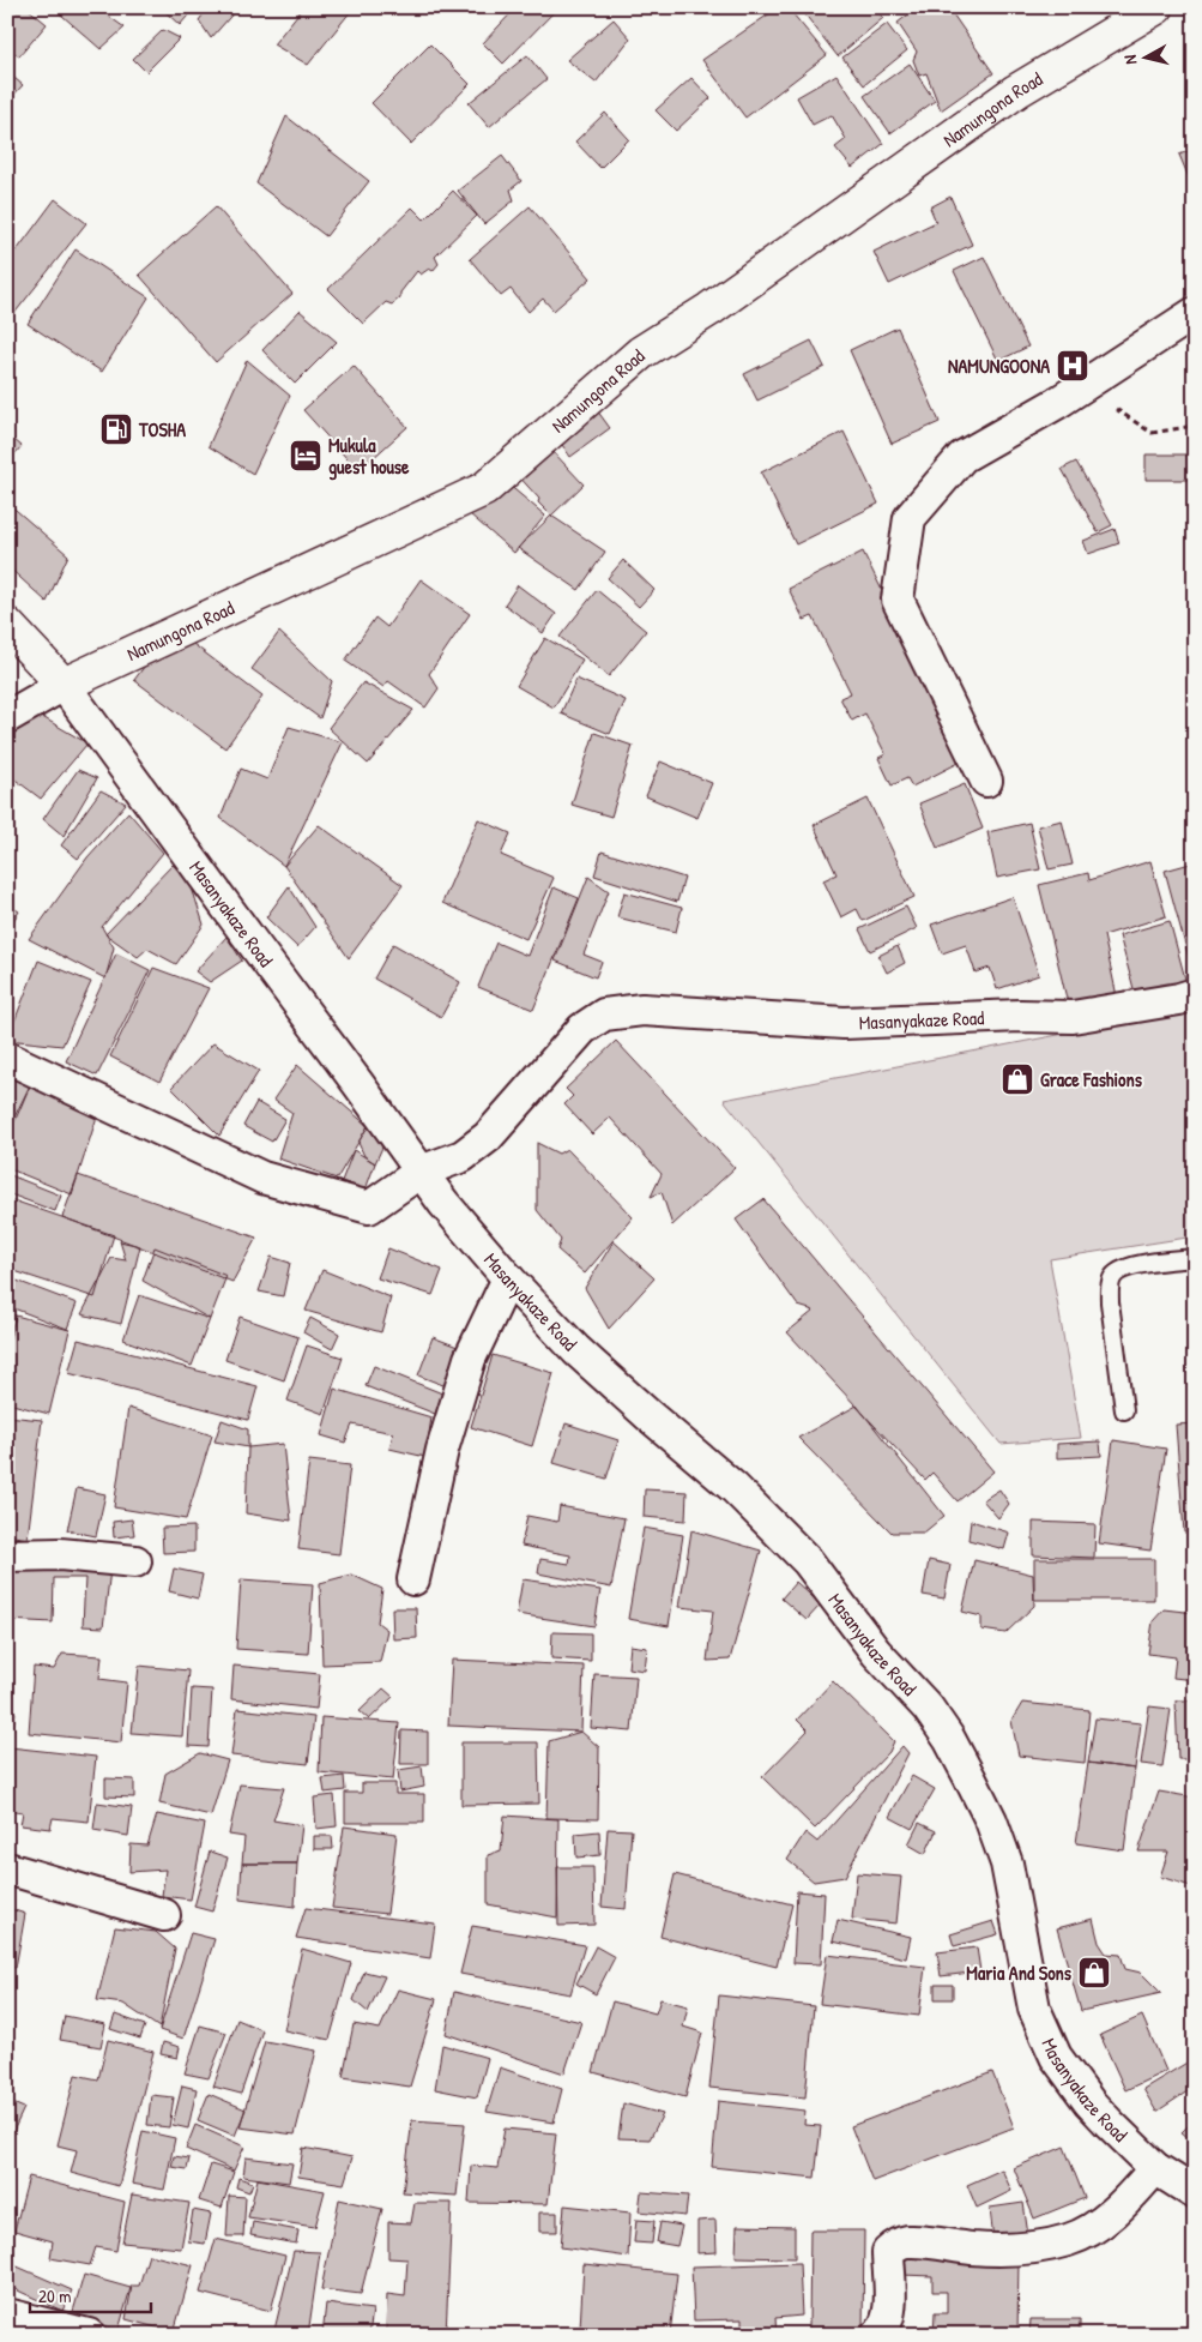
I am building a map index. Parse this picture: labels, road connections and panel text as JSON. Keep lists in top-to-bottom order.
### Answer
{
  "streets": {
    "street": ["Namungona Road", "Masanyakaze Road"]
  },
  "crossings": [
    ["Namungona Road", "Masanyakaze Road"]
  ],
  "places": {
    "hospital": ["NAMUNGOONA"],
    "fuel station": ["TOSHA"],
    "hotel": ["Mukula guest house"],
    "shop": ["Grace Fashions", "Maria And Sons"]
  },
  "scale_bar": "20 m",
  "north": "left"
}
